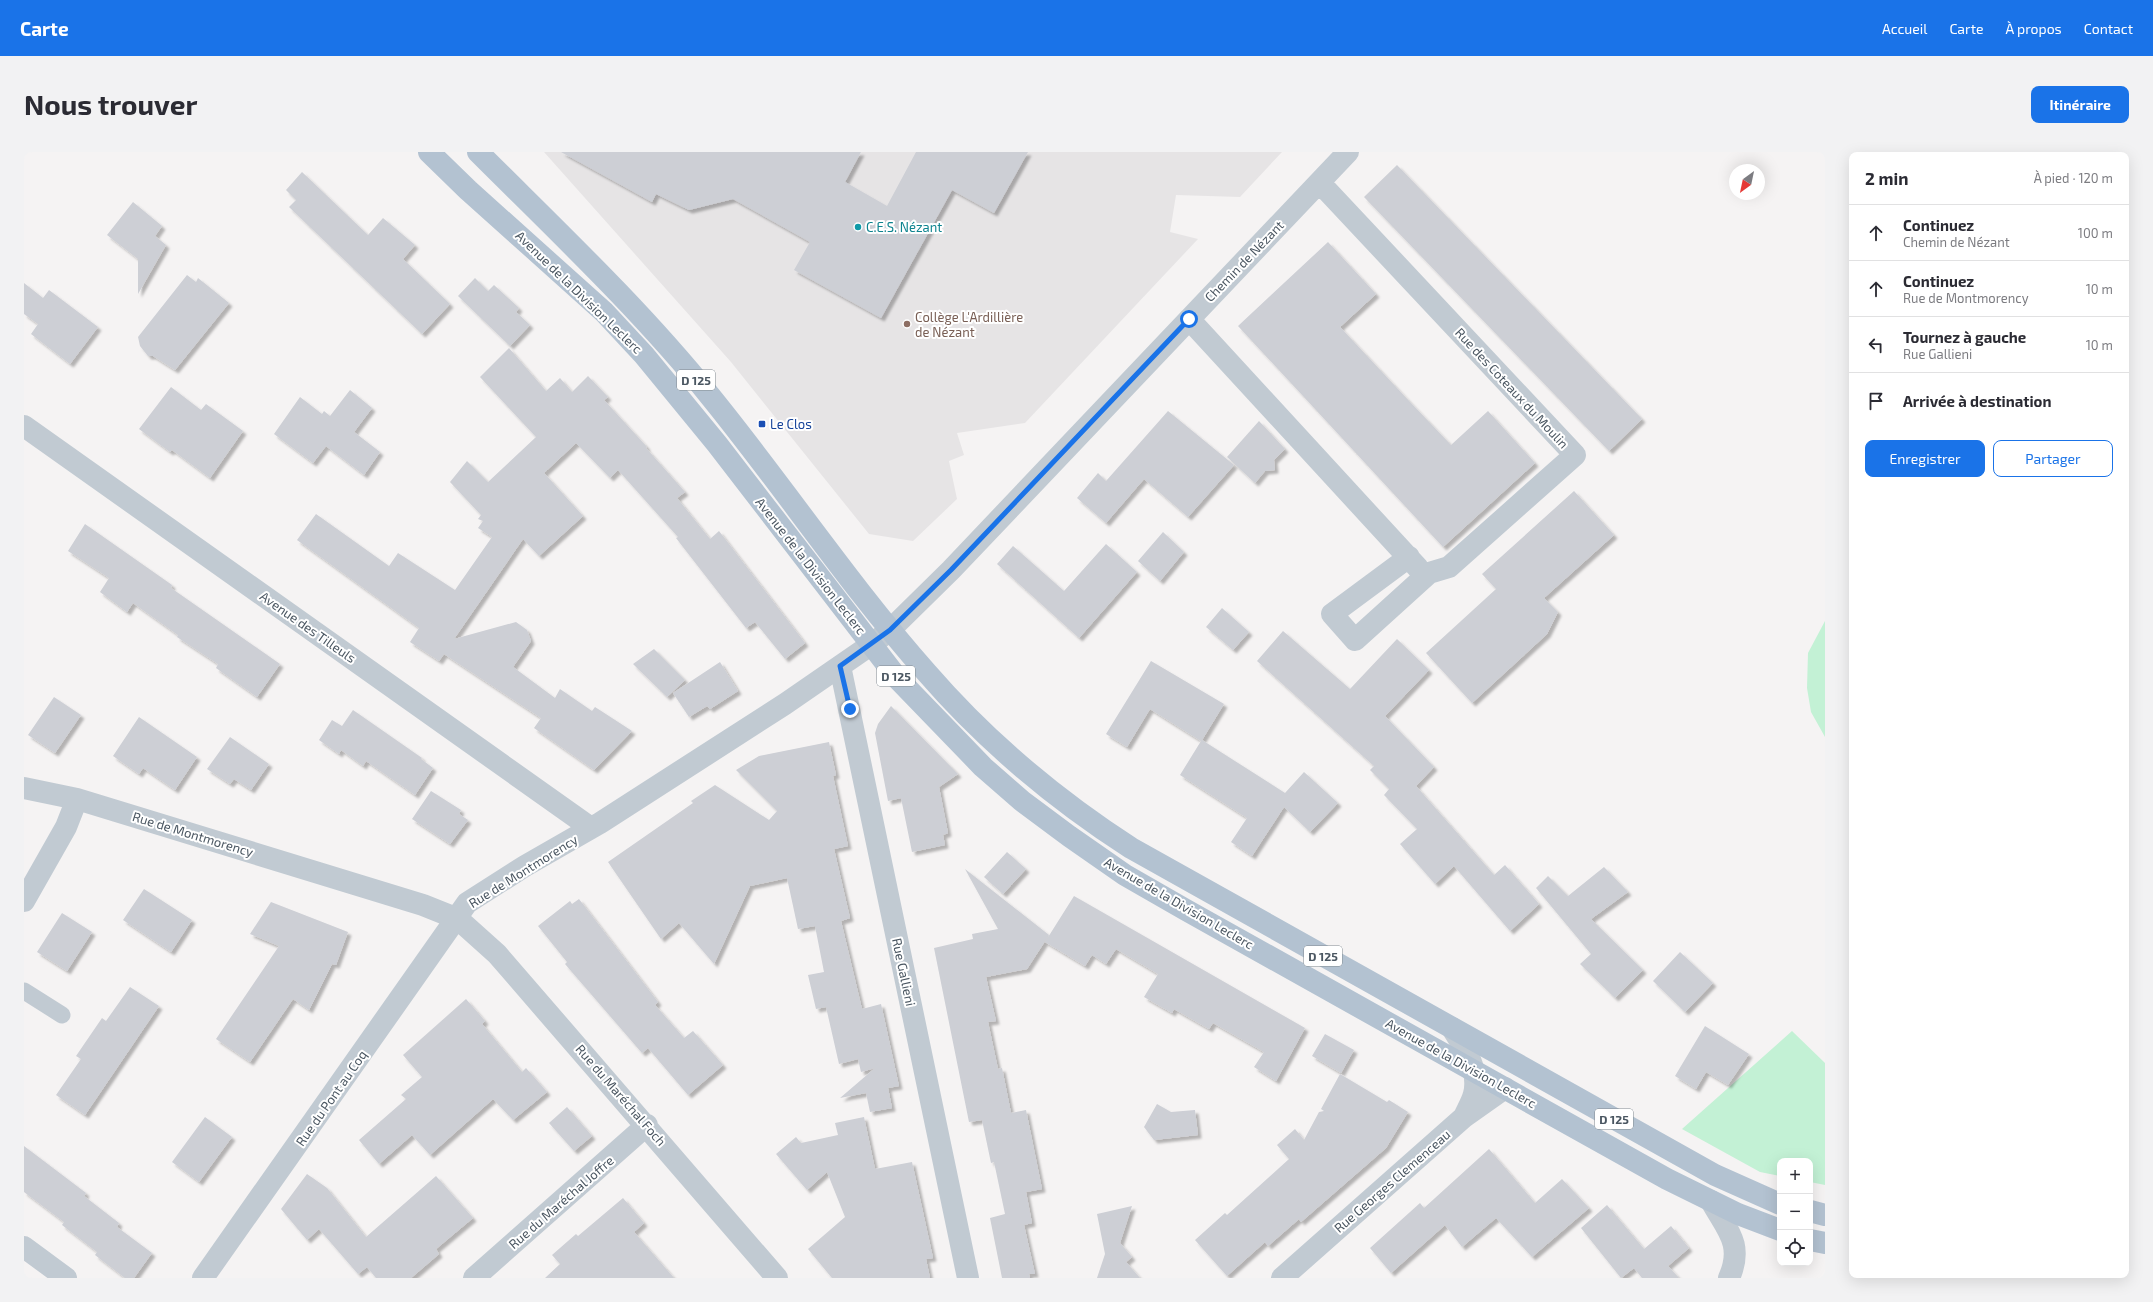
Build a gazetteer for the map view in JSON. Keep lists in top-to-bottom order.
{
  "streets": {
    "main road": ["Avenue de la Division Leclerc", "D 125"],
    "street": [
      "Chemin de Nézant",
      "Rue des Coteaux du Moulin",
      "Avenue des Tilleuls",
      "Rue de Montmorency",
      "Rue Gallieni",
      "Rue du Maréchal Foch",
      "Rue du Pont au Coq",
      "Rue Georges Clemenceau",
      "Rue du Maréchal Joffre"
    ]
  },
  "crossings": [
    ["Chemin de Nézant", "Avenue de la Division Leclerc"],
    ["Chemin de Nézant", "Rue des Coteaux du Moulin"],
    ["Chemin de Nézant", "Rue de Montmorency"],
    ["Avenue de la Division Leclerc", "Rue de Montmorency"],
    ["Avenue de la Division Leclerc", "Rue Georges Clemenceau"],
    ["Avenue des Tilleuls", "Rue de Montmorency"],
    ["Rue de Montmorency", "Rue Gallieni"],
    ["Rue de Montmorency", "Rue du Maréchal Foch"],
    ["Rue de Montmorency", "Rue du Pont au Coq"],
    ["Rue du Maréchal Foch", "Rue du Pont au Coq"],
    ["Rue du Maréchal Foch", "Rue du Maréchal Joffre"]
  ],
  "places": {
    "other": ["C.E.S. Nézant", "Collège L'Ardillière de Nézant"],
    "transit": ["Le Clos"]
  },
  "north": "bottom left",
  "page": {
    "header": "Carte",
    "nav": [
      "Accueil",
      "Carte",
      "À propos",
      "Contact"
    ],
    "buttons": [
      "Itinéraire",
      ["Enregistrer", "Partager"]
    ],
    "title": "Nous trouver",
    "heading": ["2 min", "À pied · 120 m"],
    "list": [
      ["Continuez", "Chemin de Nézant", "100 m"],
      ["Continuez", "Rue de Montmorency", "10 m"],
      ["Tournez à gauche", "Rue Gallieni", "10 m"],
      "Arrivée à destination"
    ],
    "map_buttons": ["+", "−"]
  }
}
